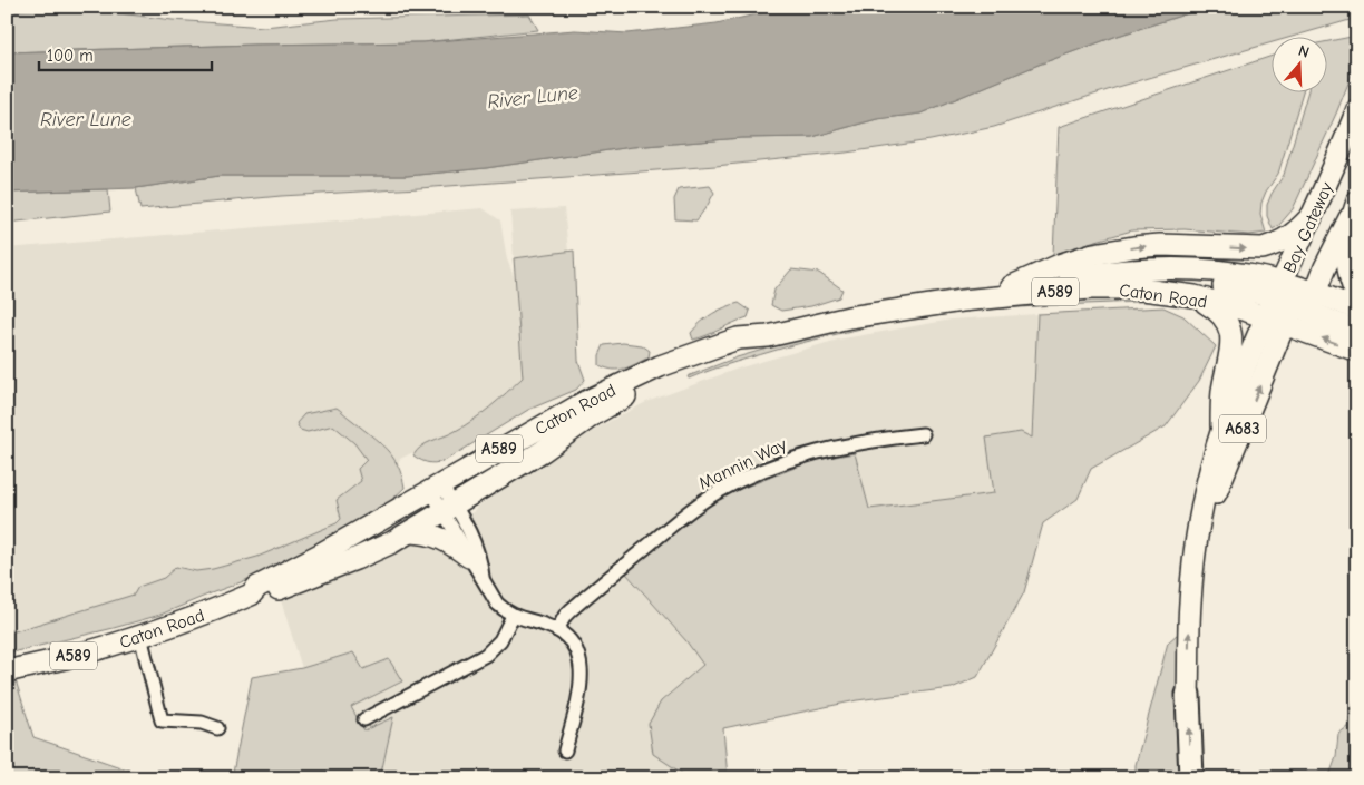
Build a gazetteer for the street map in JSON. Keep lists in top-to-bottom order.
{
  "streets": {
    "main road": [
      "Bay Gateway",
      "A589",
      "Caton Road",
      "A683"
    ],
    "street": ["Mannin Way"]
  },
  "crossings": [
    ["Bay Gateway", "Caton Road"],
    ["Bay Gateway", "A683"],
    ["Caton Road", "A683"]
  ],
  "water": ["River Lune"],
  "scale_bar": "100 m",
  "north": "top"
}
